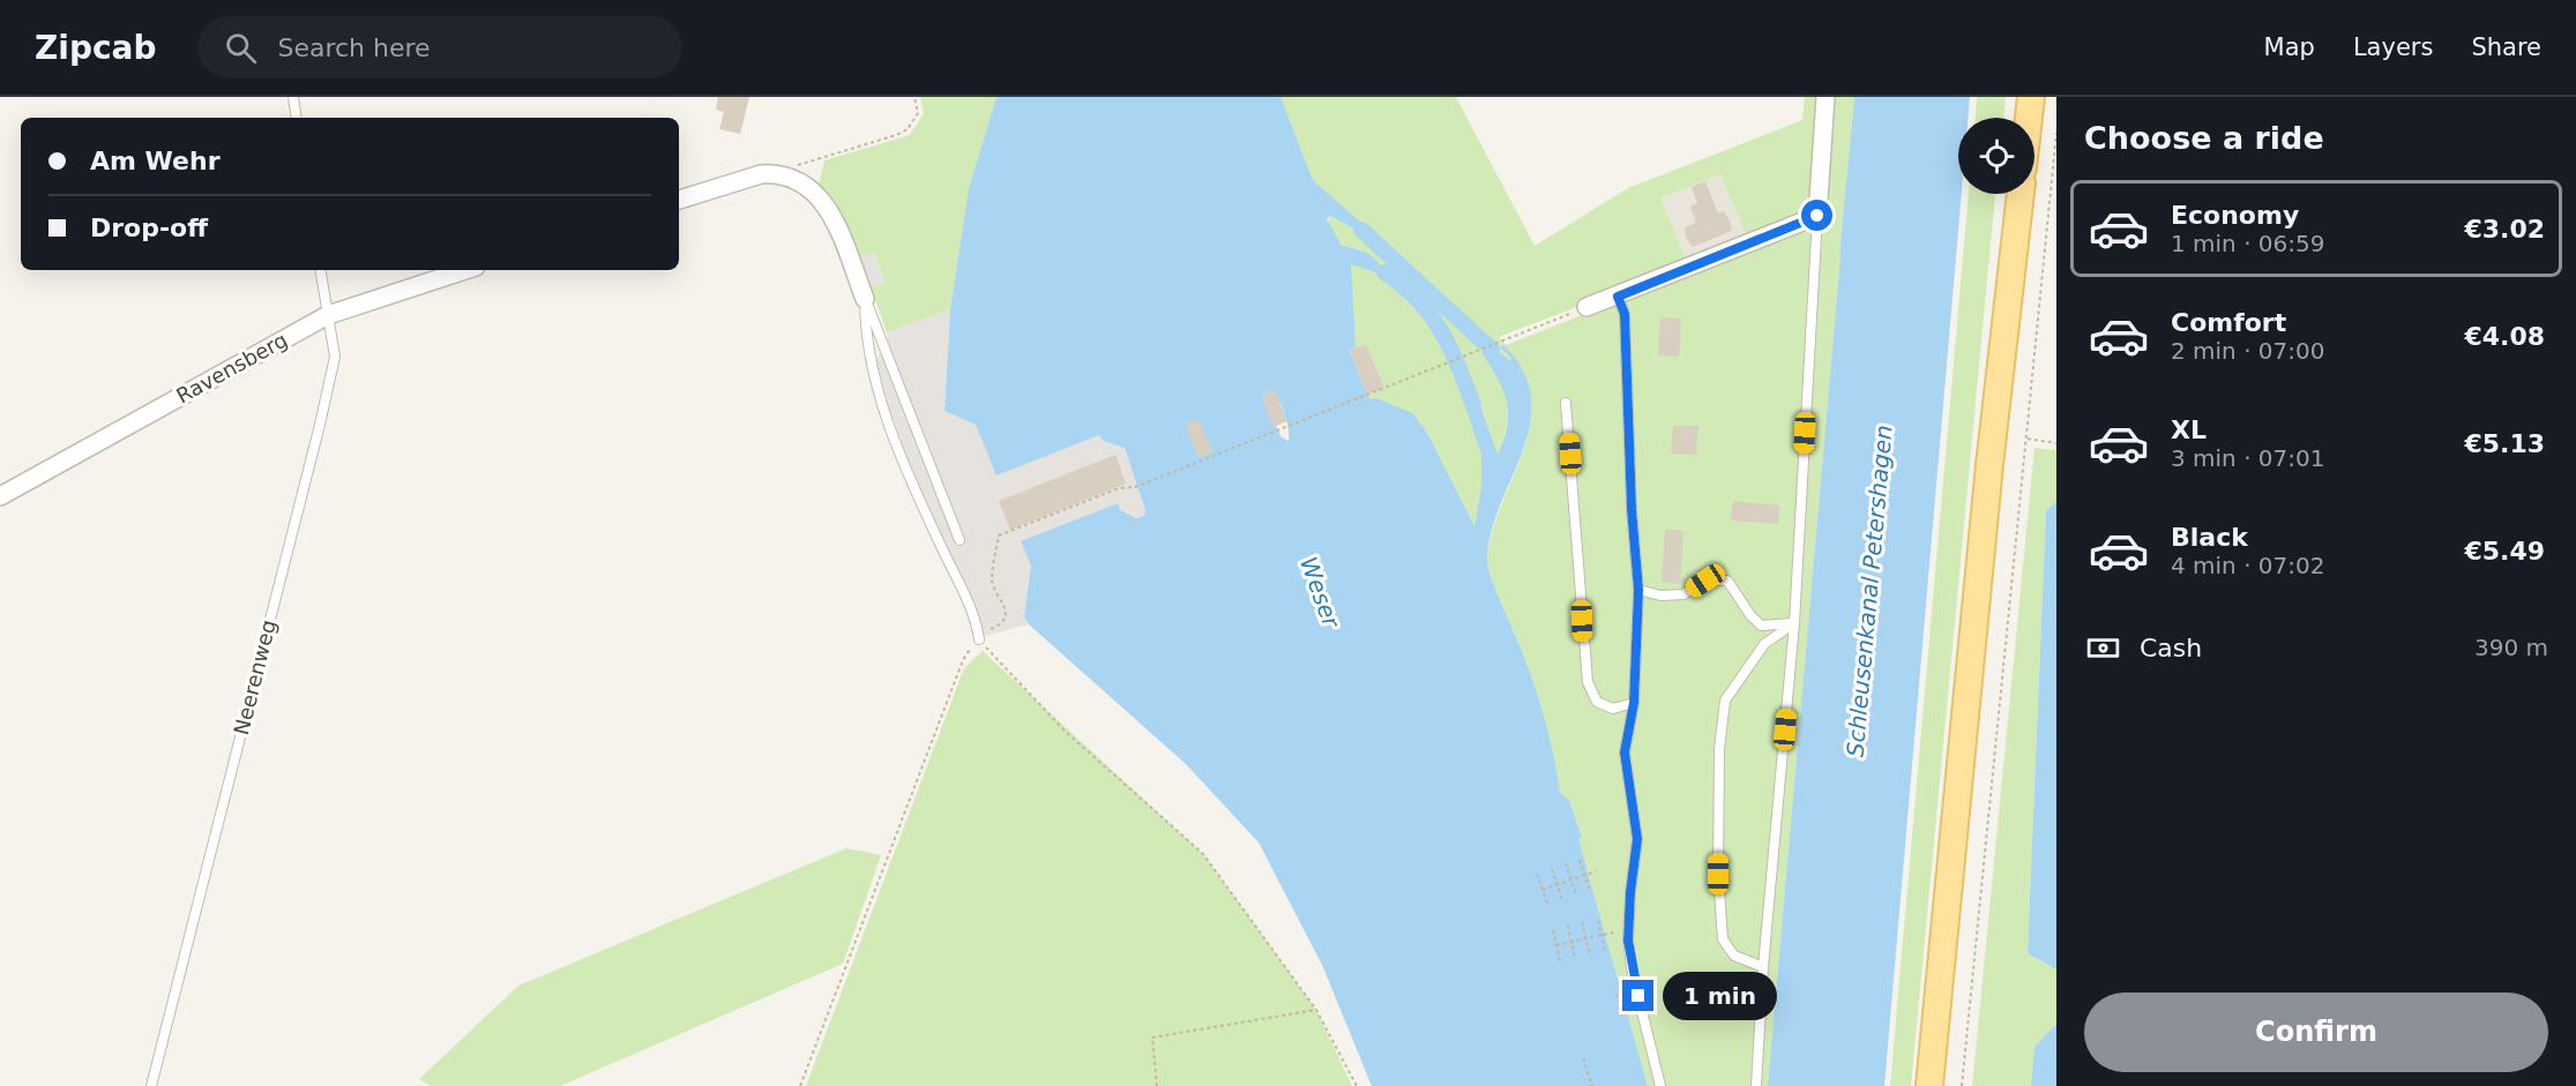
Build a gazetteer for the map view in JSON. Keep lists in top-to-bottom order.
{
  "streets": {
    "street": ["Ravensberg"],
    "lane": ["Neerenweg"]
  },
  "crossings": [
    ["Ravensberg", "Neerenweg"]
  ],
  "water": ["Schleusenkanal Petershagen", "Weser"],
  "page": {
    "header": "Zipcab",
    "search": "Search here",
    "nav": ["Map", "Layers", "Share"],
    "heading": "Choose a ride",
    "banner": ["Am Wehr", "Drop-off"],
    "list": [
      {
        "name": "Economy",
        "note": "1 min · 06:59",
        "value": "€3.02"
      },
      {
        "name": "Comfort",
        "note": "2 min · 07:00",
        "value": "€4.08"
      },
      {
        "name": "XL",
        "note": "3 min · 07:01",
        "value": "€5.13"
      },
      {
        "name": "Black",
        "note": "4 min · 07:02",
        "value": "€5.49"
      }
    ],
    "pay": ["Cash", "390 m"],
    "bubble": "1 min",
    "buttons": "Confirm"
  }
}
